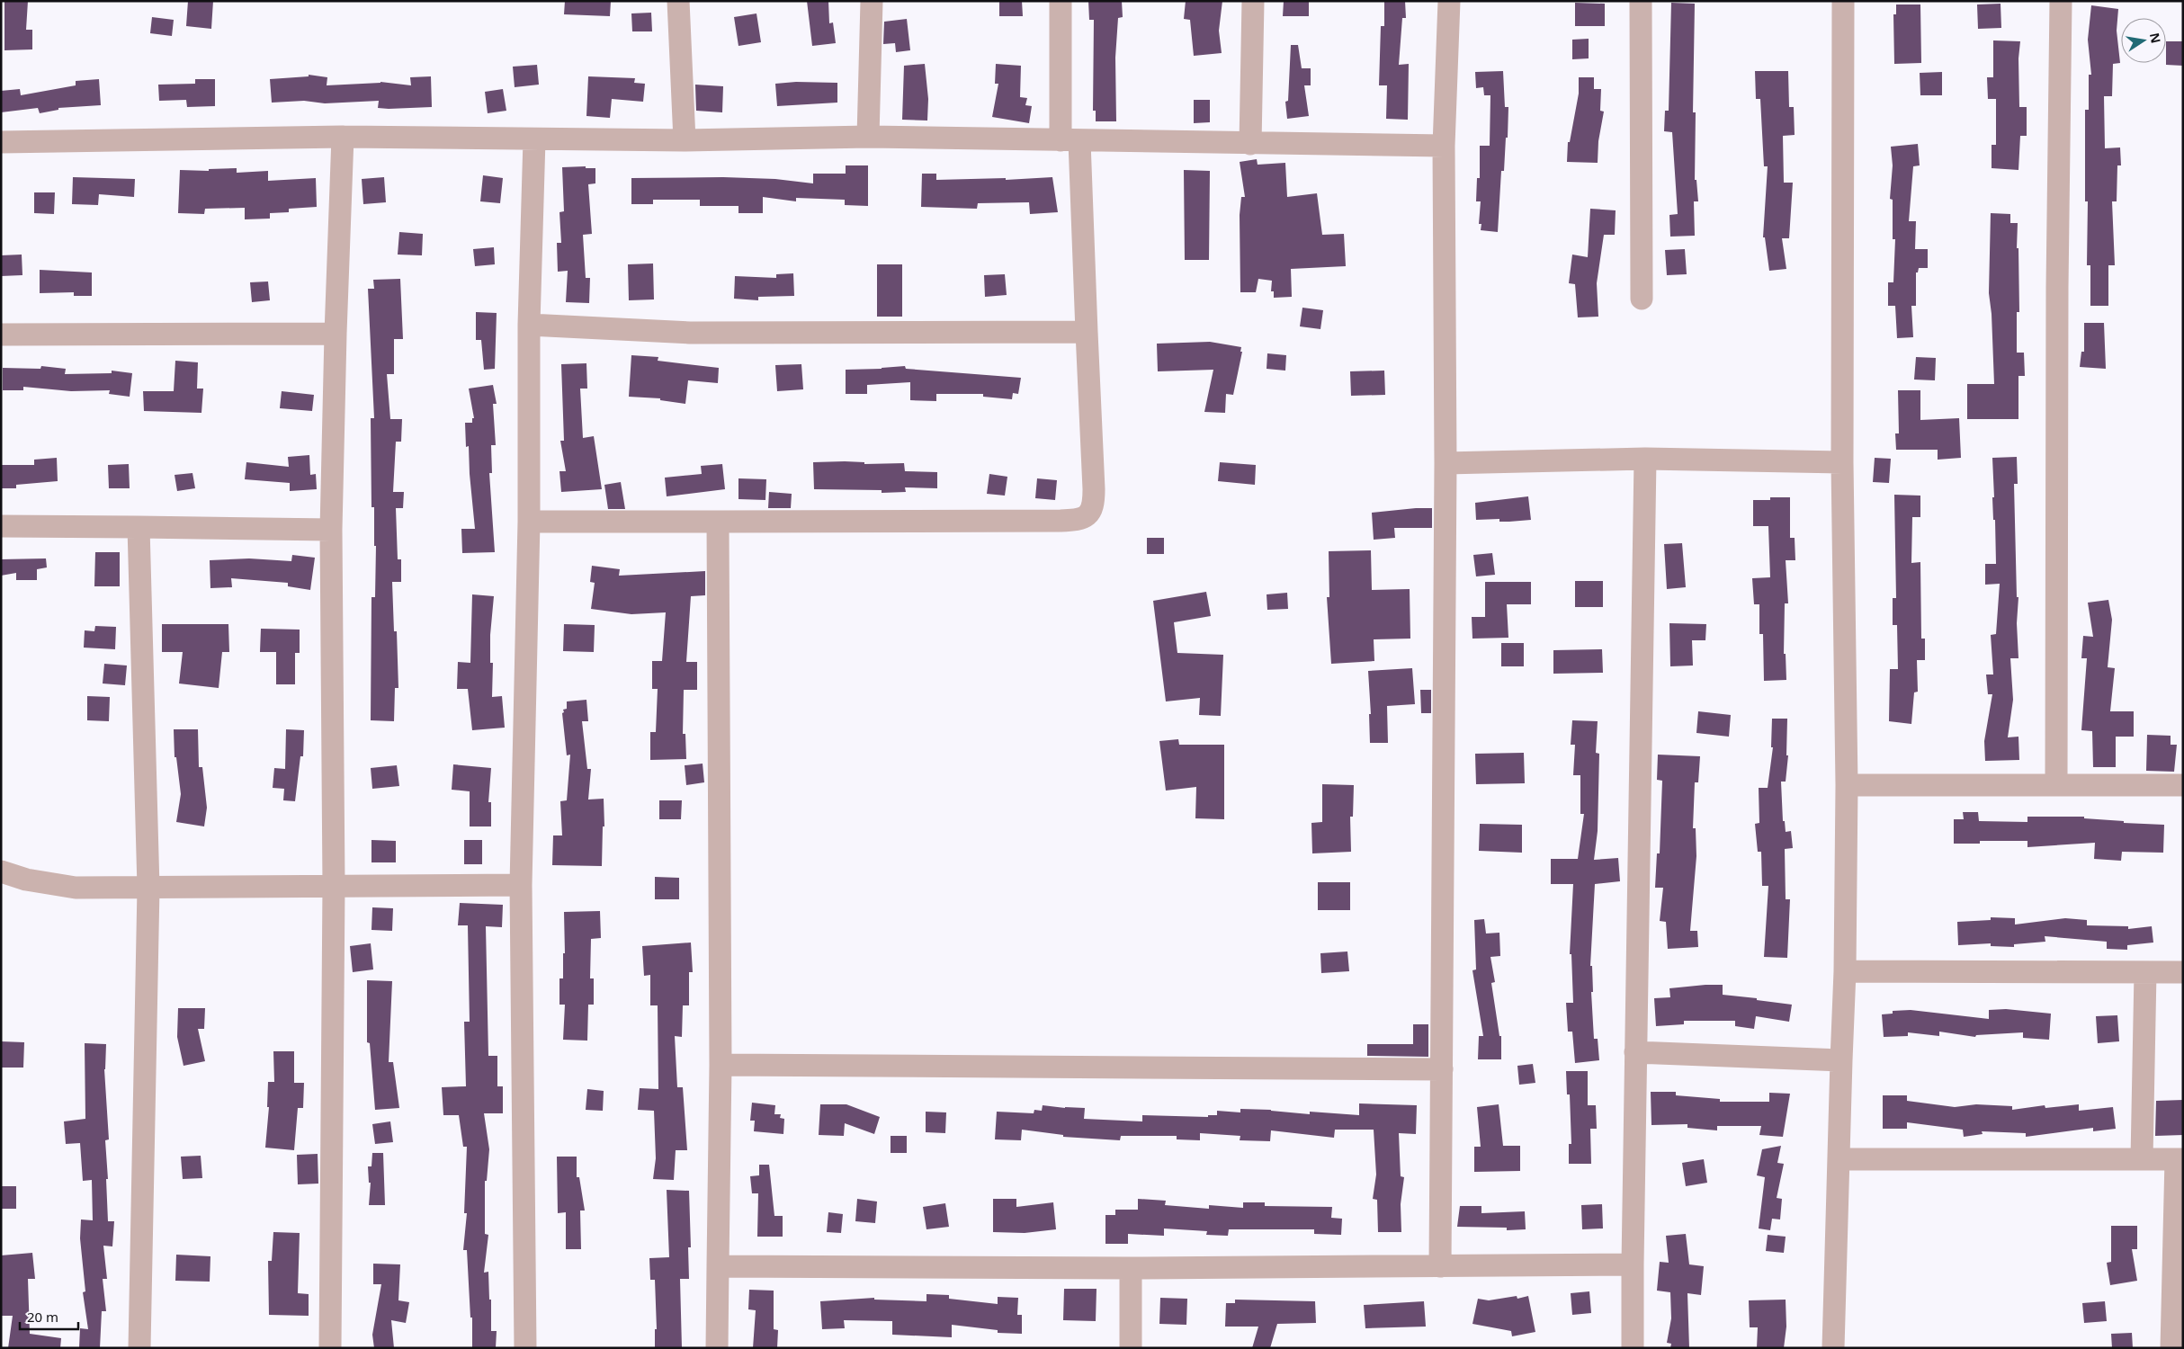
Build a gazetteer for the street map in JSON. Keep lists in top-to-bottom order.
{
  "scale_bar": "20 m",
  "north": "right"
}
